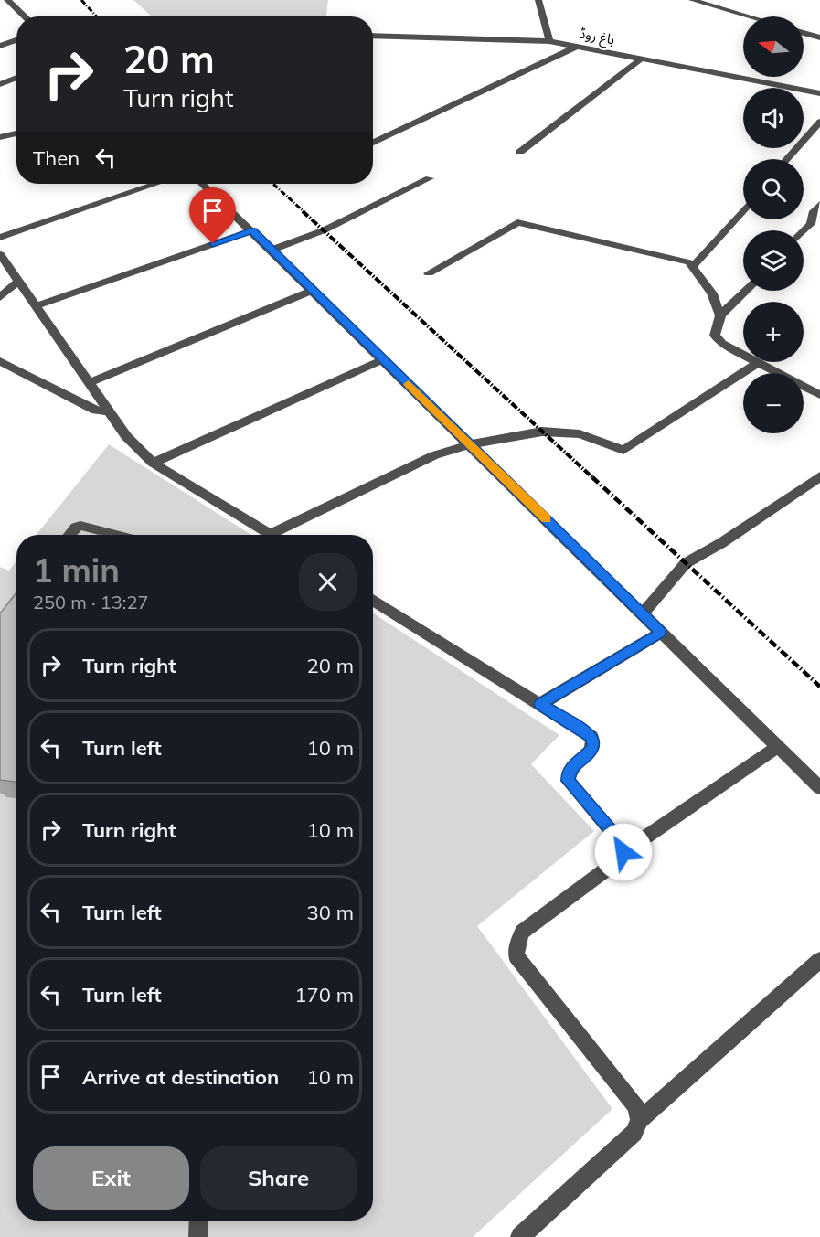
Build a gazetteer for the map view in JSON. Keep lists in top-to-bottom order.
{
  "streets": {
    "street": ["باغ روڈ"]
  },
  "north": "left",
  "page": {
    "map_buttons": ["+", "−"],
    "turn": ["20 m", "Turn right"],
    "then": "Then",
    "heading": ["1 min", "250 m · 13:27"],
    "list": [
      {
        "name": "Turn right",
        "value": "20 m"
      },
      {
        "name": "Turn left",
        "value": "10 m"
      },
      {
        "name": "Turn right",
        "value": "10 m"
      },
      {
        "name": "Turn left",
        "value": "30 m"
      },
      {
        "name": "Turn left",
        "value": "170 m"
      },
      {
        "name": "Arrive at destination",
        "value": "10 m"
      }
    ],
    "buttons": ["Exit", "Share"]
  }
}
